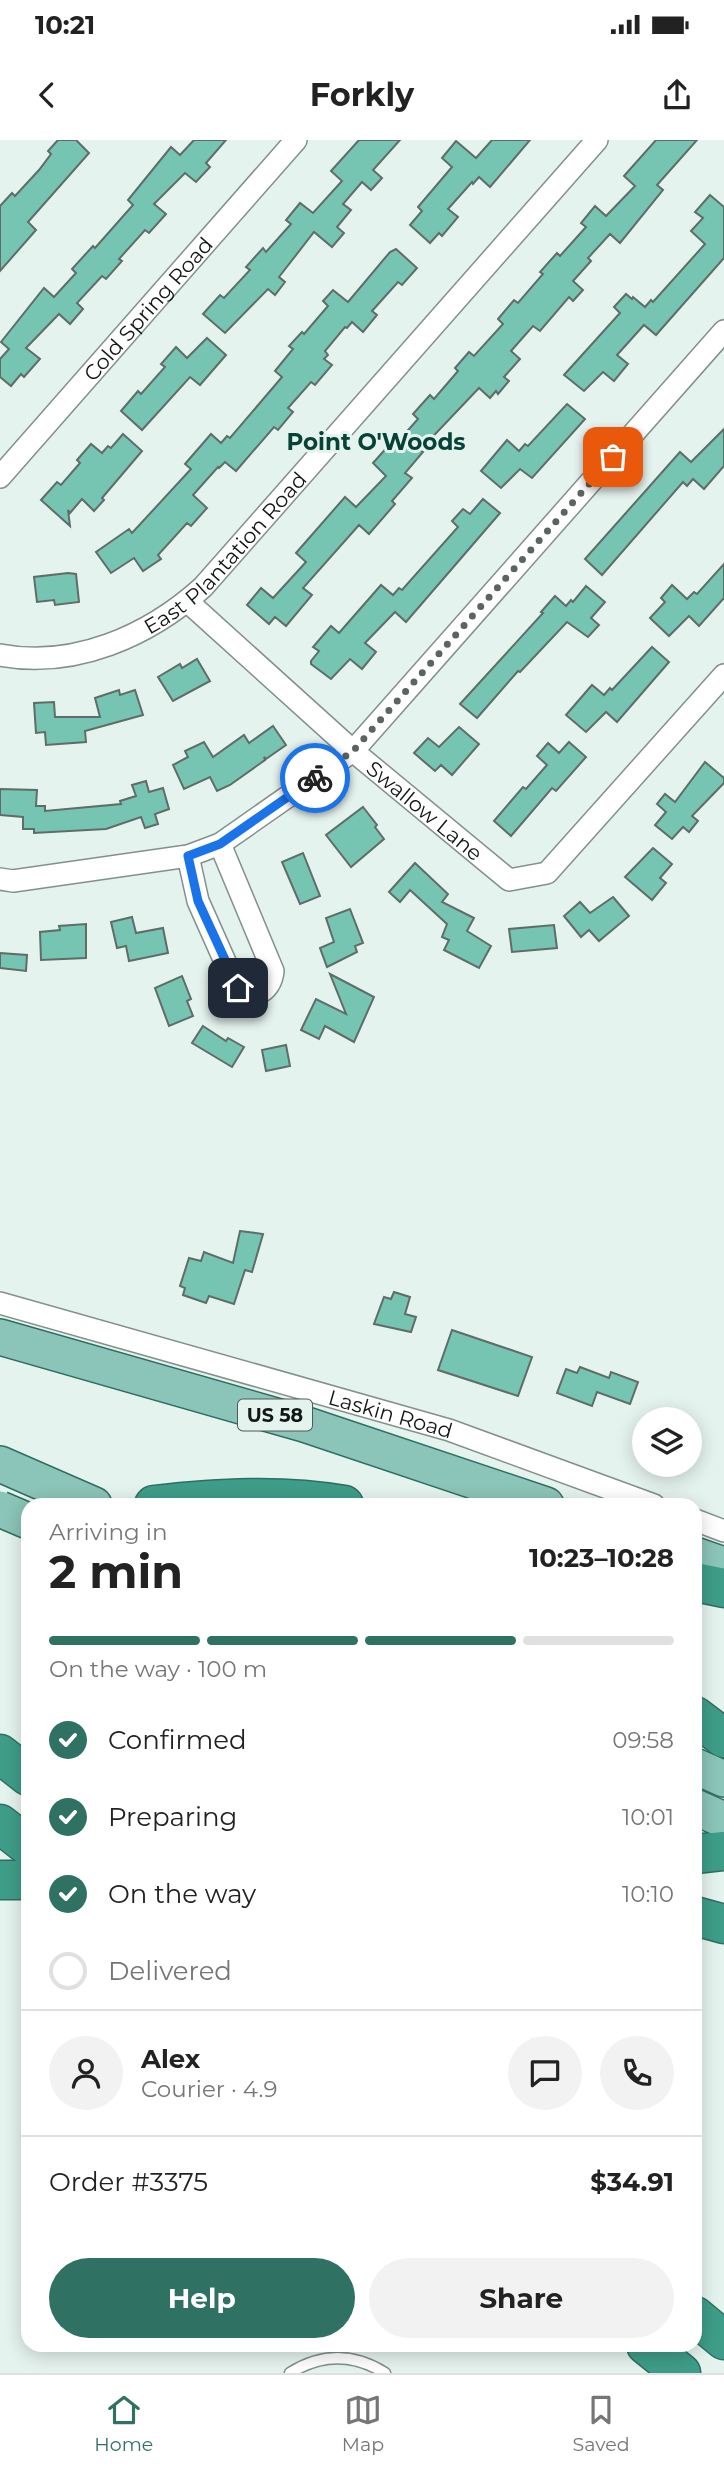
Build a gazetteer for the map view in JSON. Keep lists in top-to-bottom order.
{
  "streets": {
    "main road": ["Laskin Road", "US 58"],
    "street": ["Cold Spring Road", "East Plantation Road", "Swallow Lane"]
  },
  "crossings": [
    ["East Plantation Road", "Swallow Lane"]
  ],
  "districts": ["Point O'Woods"],
  "page": {
    "status": "10:21",
    "header": "Forkly",
    "heading": ["2 min", "Arriving in", "10:23–10:28"],
    "panel": [
      "Alex",
      "Courier · 4.9",
      "Order #3375",
      "$34.91"
    ],
    "bar": "On the way · 100 m",
    "list": [
      ["Confirmed", "09:58"],
      ["Preparing", "10:01"],
      ["On the way", "10:10"],
      "Delivered"
    ],
    "buttons": ["Help", "Share"],
    "tabs": ["Home", "Map", "Saved"]
  }
}
